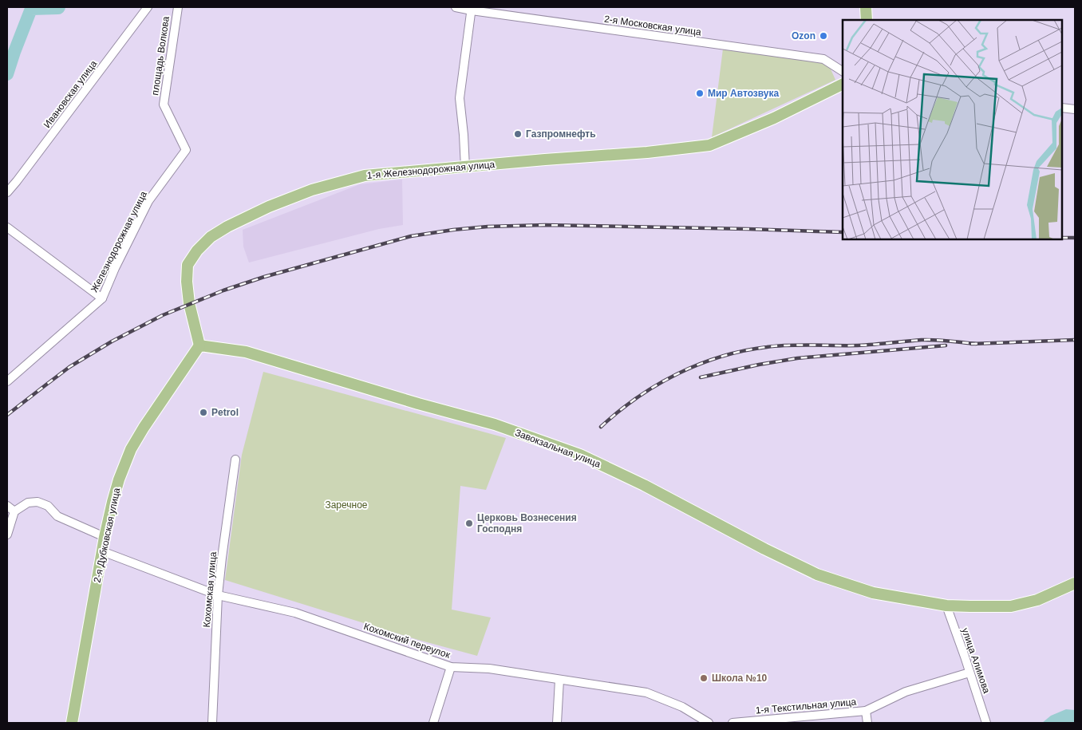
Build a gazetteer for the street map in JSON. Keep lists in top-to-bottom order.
{
  "streets": {
    "main road": ["1-я Железнодорожная улица", "Завокзальная улица", "2-я Дубковская улица"],
    "street": [
      "2-я Московская улица",
      "площадь Волкова",
      "Ивановская улица",
      "Железнодорожная улица",
      "Кохомская улица",
      "Кохомский переулок",
      "улица Алимова",
      "1-я Текстильная улица"
    ]
  },
  "crossings": [
    ["площадь Волкова", "Железнодорожная улица"],
    ["1-я Железнодорожная улица", "Завокзальная улица"],
    ["1-я Железнодорожная улица", "2-я Дубковская улица"],
    ["Завокзальная улица", "2-я Дубковская улица"],
    ["Завокзальная улица", "улица Алимова"],
    ["2-я Дубковская улица", "Кохомский переулок"],
    ["Кохомская улица", "Кохомский переулок"],
    ["улица Алимова", "1-я Текстильная улица"]
  ],
  "parks": ["Заречное"],
  "places": [
    "Ozon",
    "Мир Автозвука",
    "Газпромнефть",
    "Petrol",
    "Церковь Вознесения Господня",
    "Школа №10"
  ]
}
